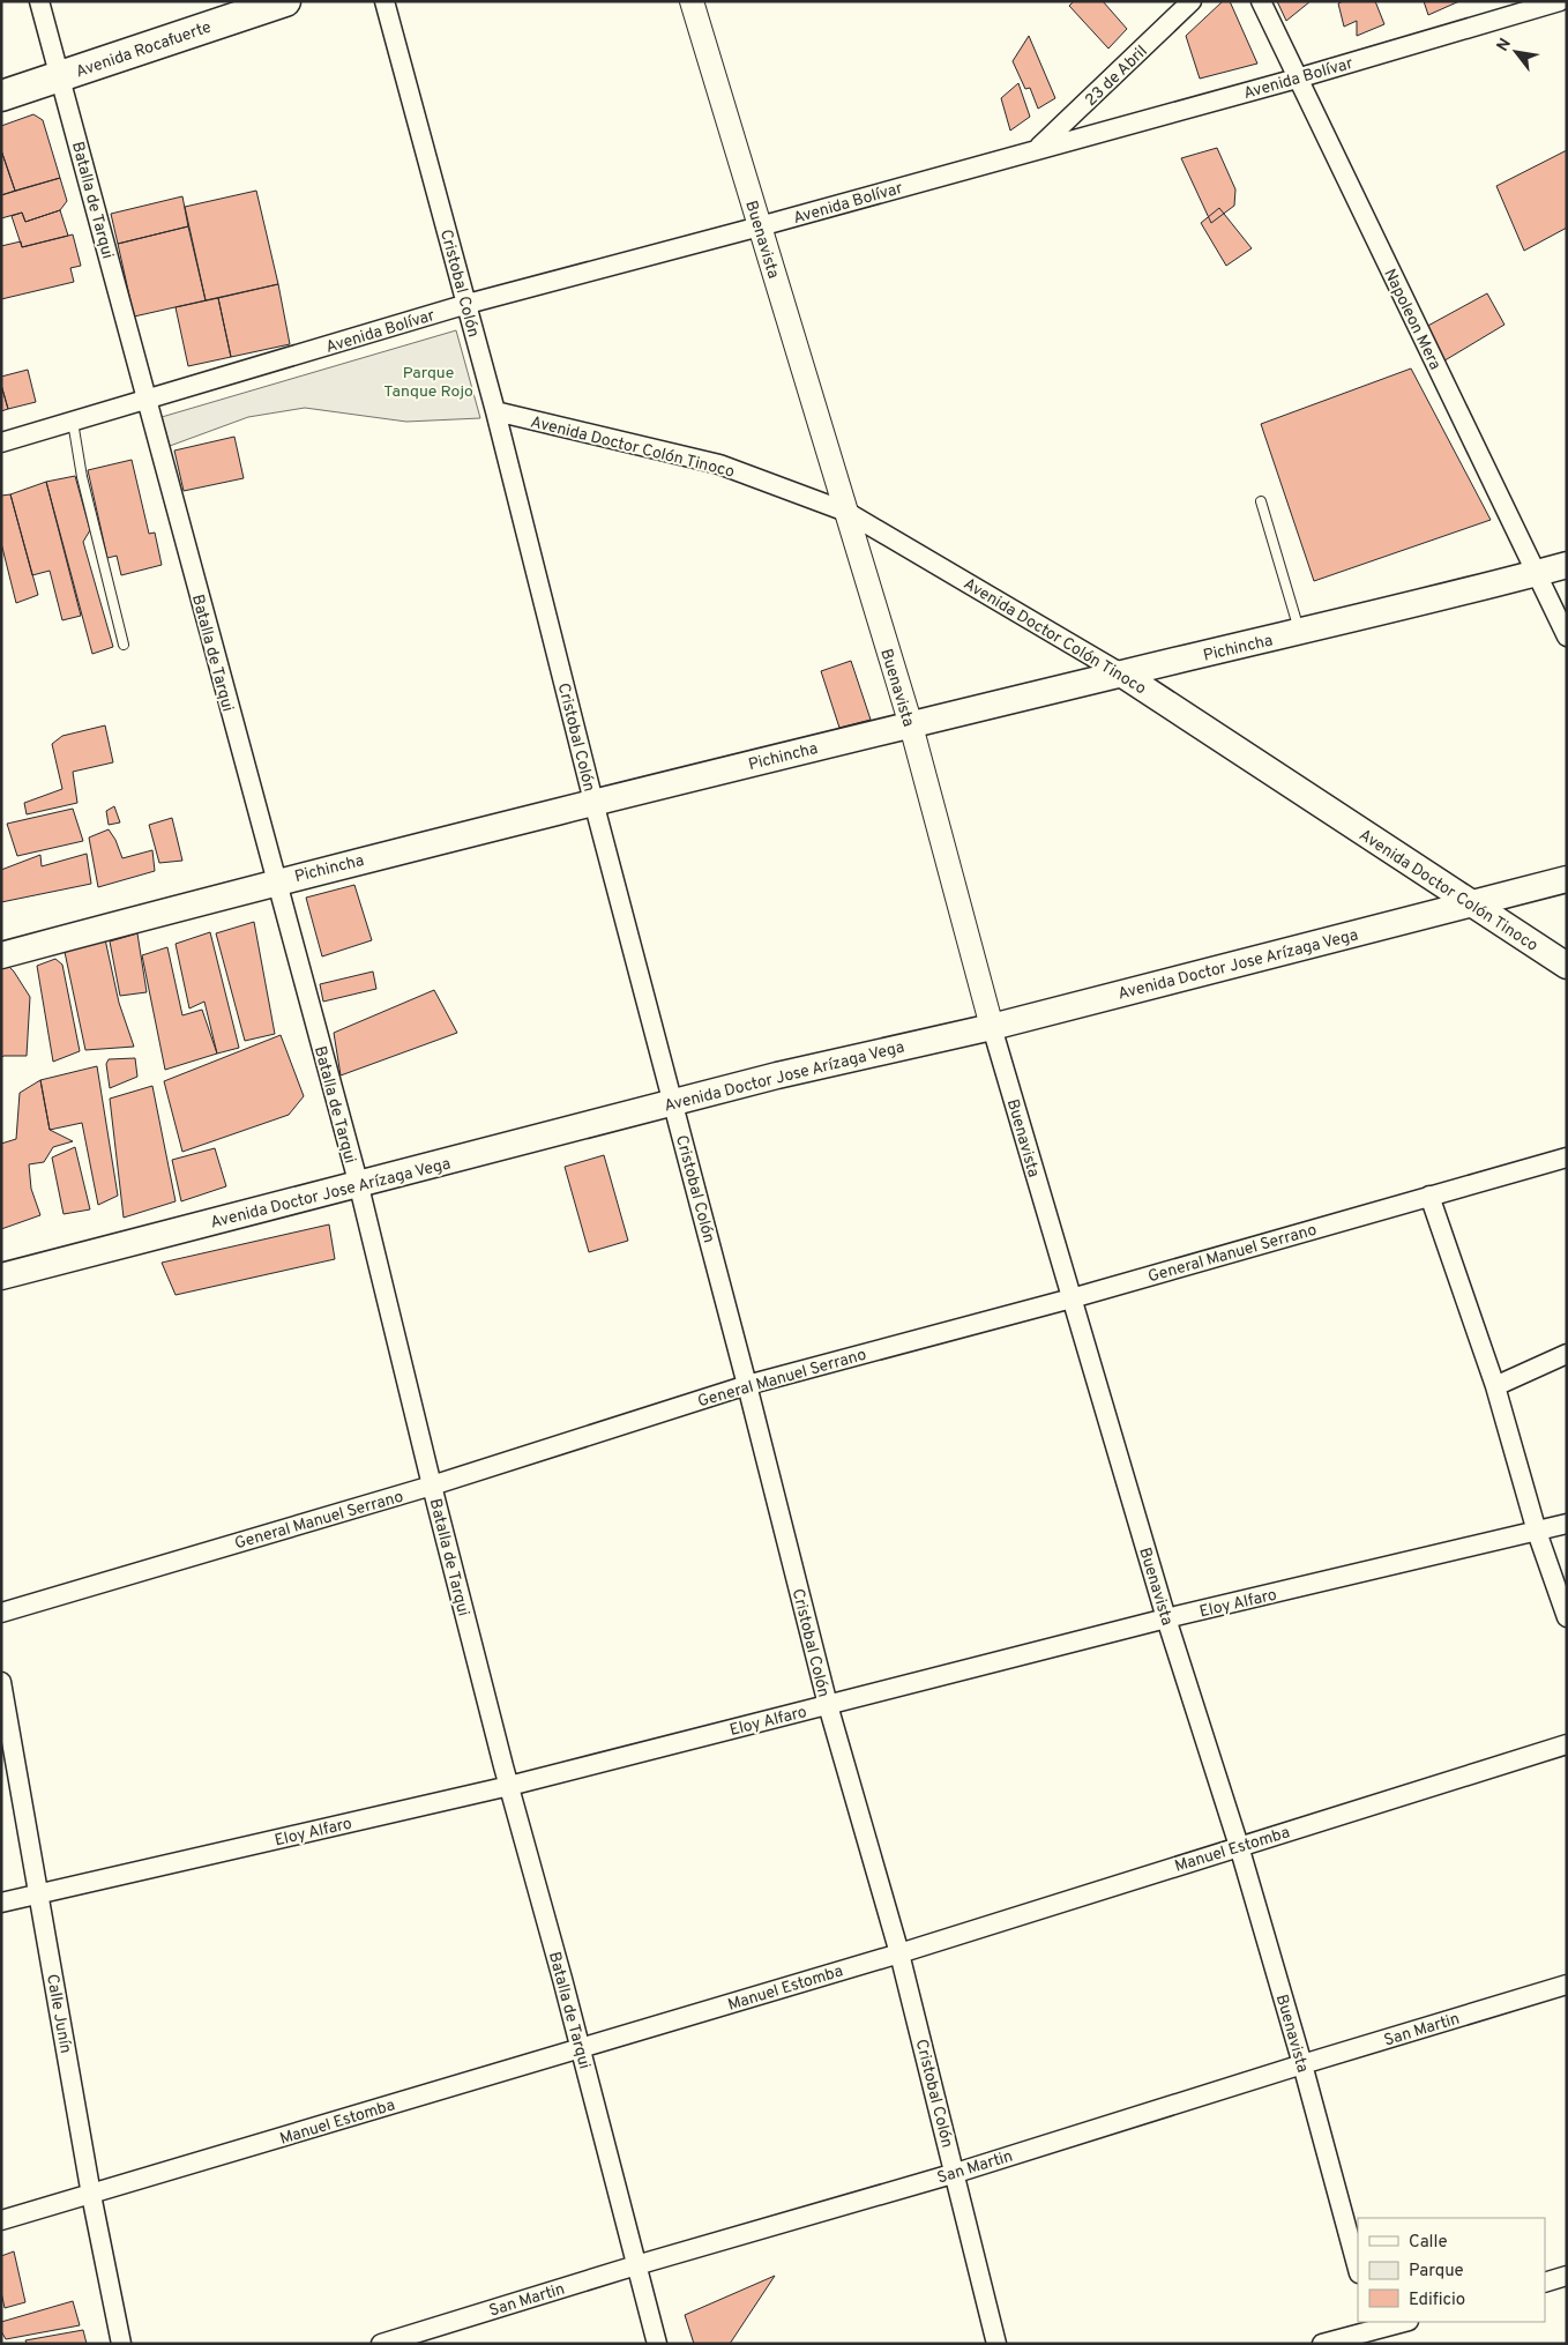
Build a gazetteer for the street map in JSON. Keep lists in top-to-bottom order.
{
  "streets": {
    "main road": [
      "Avenida Rocafuerte",
      "Avenida Doctor Colón Tinoco",
      "Pichincha",
      "Avenida Doctor Jose Arízaga Vega"
    ],
    "street": [
      "23 de Abril",
      "Avenida Bolívar",
      "Batalla de Tarqui",
      "Buenavista",
      "Cristobal Colón",
      "Napoleon Mera",
      "General Manuel Serrano",
      "Eloy Alfaro",
      "Manuel Estomba",
      "Calle Junín",
      "San Martin"
    ]
  },
  "crossings": [
    ["Avenida Rocafuerte", "Batalla de Tarqui"],
    ["23 de Abril", "Avenida Bolívar"],
    ["Avenida Bolívar", "Batalla de Tarqui"],
    ["Avenida Bolívar", "Buenavista"],
    ["Avenida Bolívar", "Cristobal Colón"],
    ["Avenida Bolívar", "Napoleon Mera"],
    ["Batalla de Tarqui", "Pichincha"],
    ["Batalla de Tarqui", "Avenida Doctor Jose Arízaga Vega"],
    ["Batalla de Tarqui", "General Manuel Serrano"],
    ["Batalla de Tarqui", "Eloy Alfaro"],
    ["Batalla de Tarqui", "Manuel Estomba"],
    ["Batalla de Tarqui", "San Martin"],
    ["Buenavista", "Avenida Doctor Colón Tinoco"],
    ["Buenavista", "Pichincha"],
    ["Buenavista", "Avenida Doctor Jose Arízaga Vega"],
    ["Buenavista", "General Manuel Serrano"],
    ["Buenavista", "Eloy Alfaro"],
    ["Buenavista", "Manuel Estomba"],
    ["Buenavista", "San Martin"],
    ["Cristobal Colón", "Avenida Doctor Colón Tinoco"],
    ["Cristobal Colón", "Pichincha"],
    ["Cristobal Colón", "Avenida Doctor Jose Arízaga Vega"],
    ["Cristobal Colón", "General Manuel Serrano"],
    ["Cristobal Colón", "Eloy Alfaro"],
    ["Cristobal Colón", "Manuel Estomba"],
    ["Cristobal Colón", "San Martin"],
    ["Napoleon Mera", "Pichincha"],
    ["Avenida Doctor Colón Tinoco", "Pichincha"],
    ["Avenida Doctor Colón Tinoco", "Avenida Doctor Jose Arízaga Vega"],
    ["Eloy Alfaro", "Calle Junín"],
    ["Manuel Estomba", "Calle Junín"]
  ],
  "parks": ["Parque Tanque Rojo"],
  "legend": ["Calle", "Parque", "Edificio"],
  "north": "top left"
}
